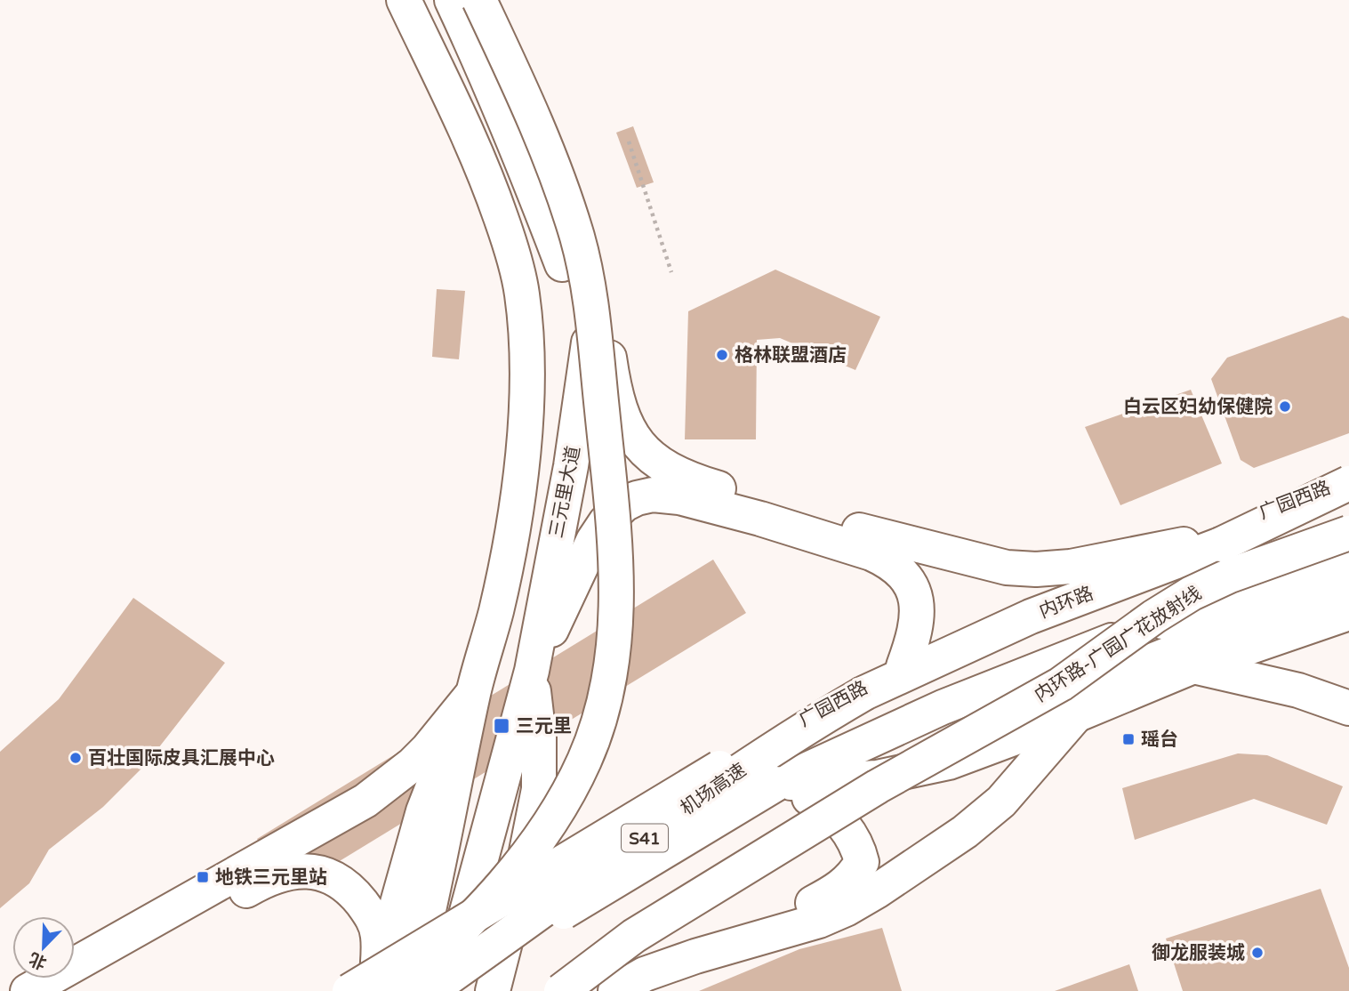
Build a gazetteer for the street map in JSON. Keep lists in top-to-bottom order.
{
  "streets": {
    "main road": [
      "三元里大道",
      "广园西路",
      "内环路",
      "内环路-广园广花放射线",
      "机场高速",
      "S41"
    ]
  },
  "crossings": [
    ["广园西路", "内环路"],
    ["广园西路", "机场高速"],
    ["内环路", "机场高速"]
  ],
  "places": {
    "other": [
      "格林联盟酒店",
      "白云区妇幼保健院",
      "百壮国际皮具汇展中心",
      "御龙服装城"
    ],
    "transit": ["三元里", "瑶台", "地铁三元里站"]
  },
  "north": "bottom left"
}
